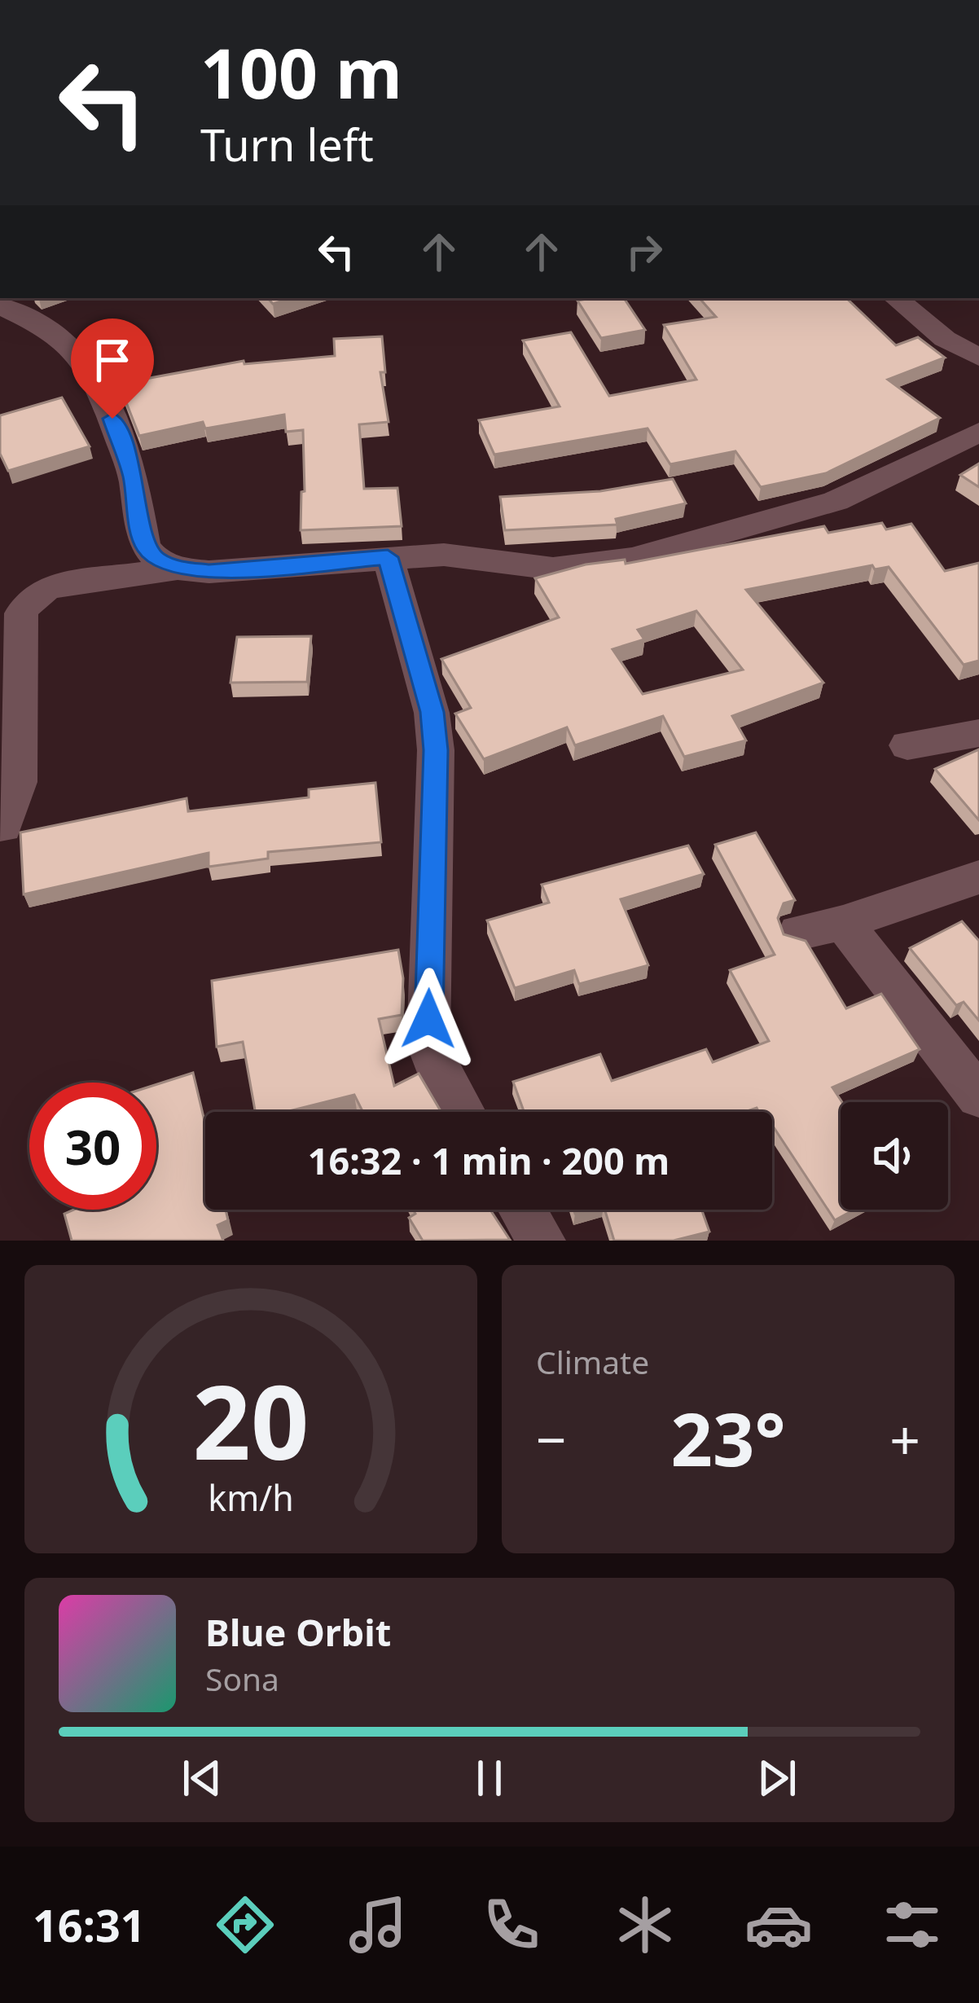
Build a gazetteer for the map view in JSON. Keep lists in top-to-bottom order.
{
  "page": {
    "turn": ["100 m", "Turn left"],
    "limit": "30",
    "trip": "16:32 · 1 min · 200 m",
    "tile": "Climate",
    "heat": ["−", "23°", "+"],
    "song": ["Blue Orbit", "Sona"],
    "tabs": "16:31",
    "gauge": ["20", "km/h"]
  }
}
